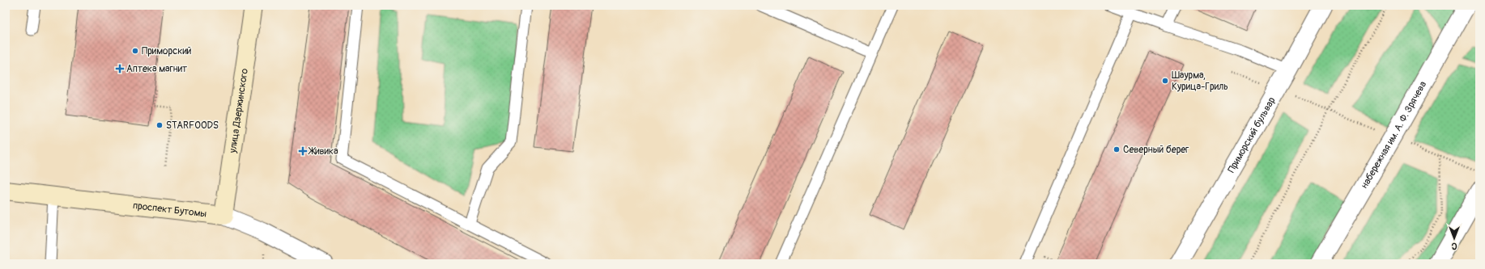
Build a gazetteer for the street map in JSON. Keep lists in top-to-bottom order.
{
  "streets": {
    "street": [
      "улица Дзержинского",
      "Приморский бульвар",
      "набережная им. А. Ф. Зрячева",
      "проспект Бутомы"
    ]
  },
  "crossings": [
    ["улица Дзержинского", "проспект Бутомы"]
  ],
  "places": {
    "other": [
      "Приморский",
      "Шаурма, Курица-Гриль",
      "STARFOODS",
      "Северный берег"
    ],
    "health": ["Аптека магнит", "Живика"]
  },
  "north": "bottom"
}
